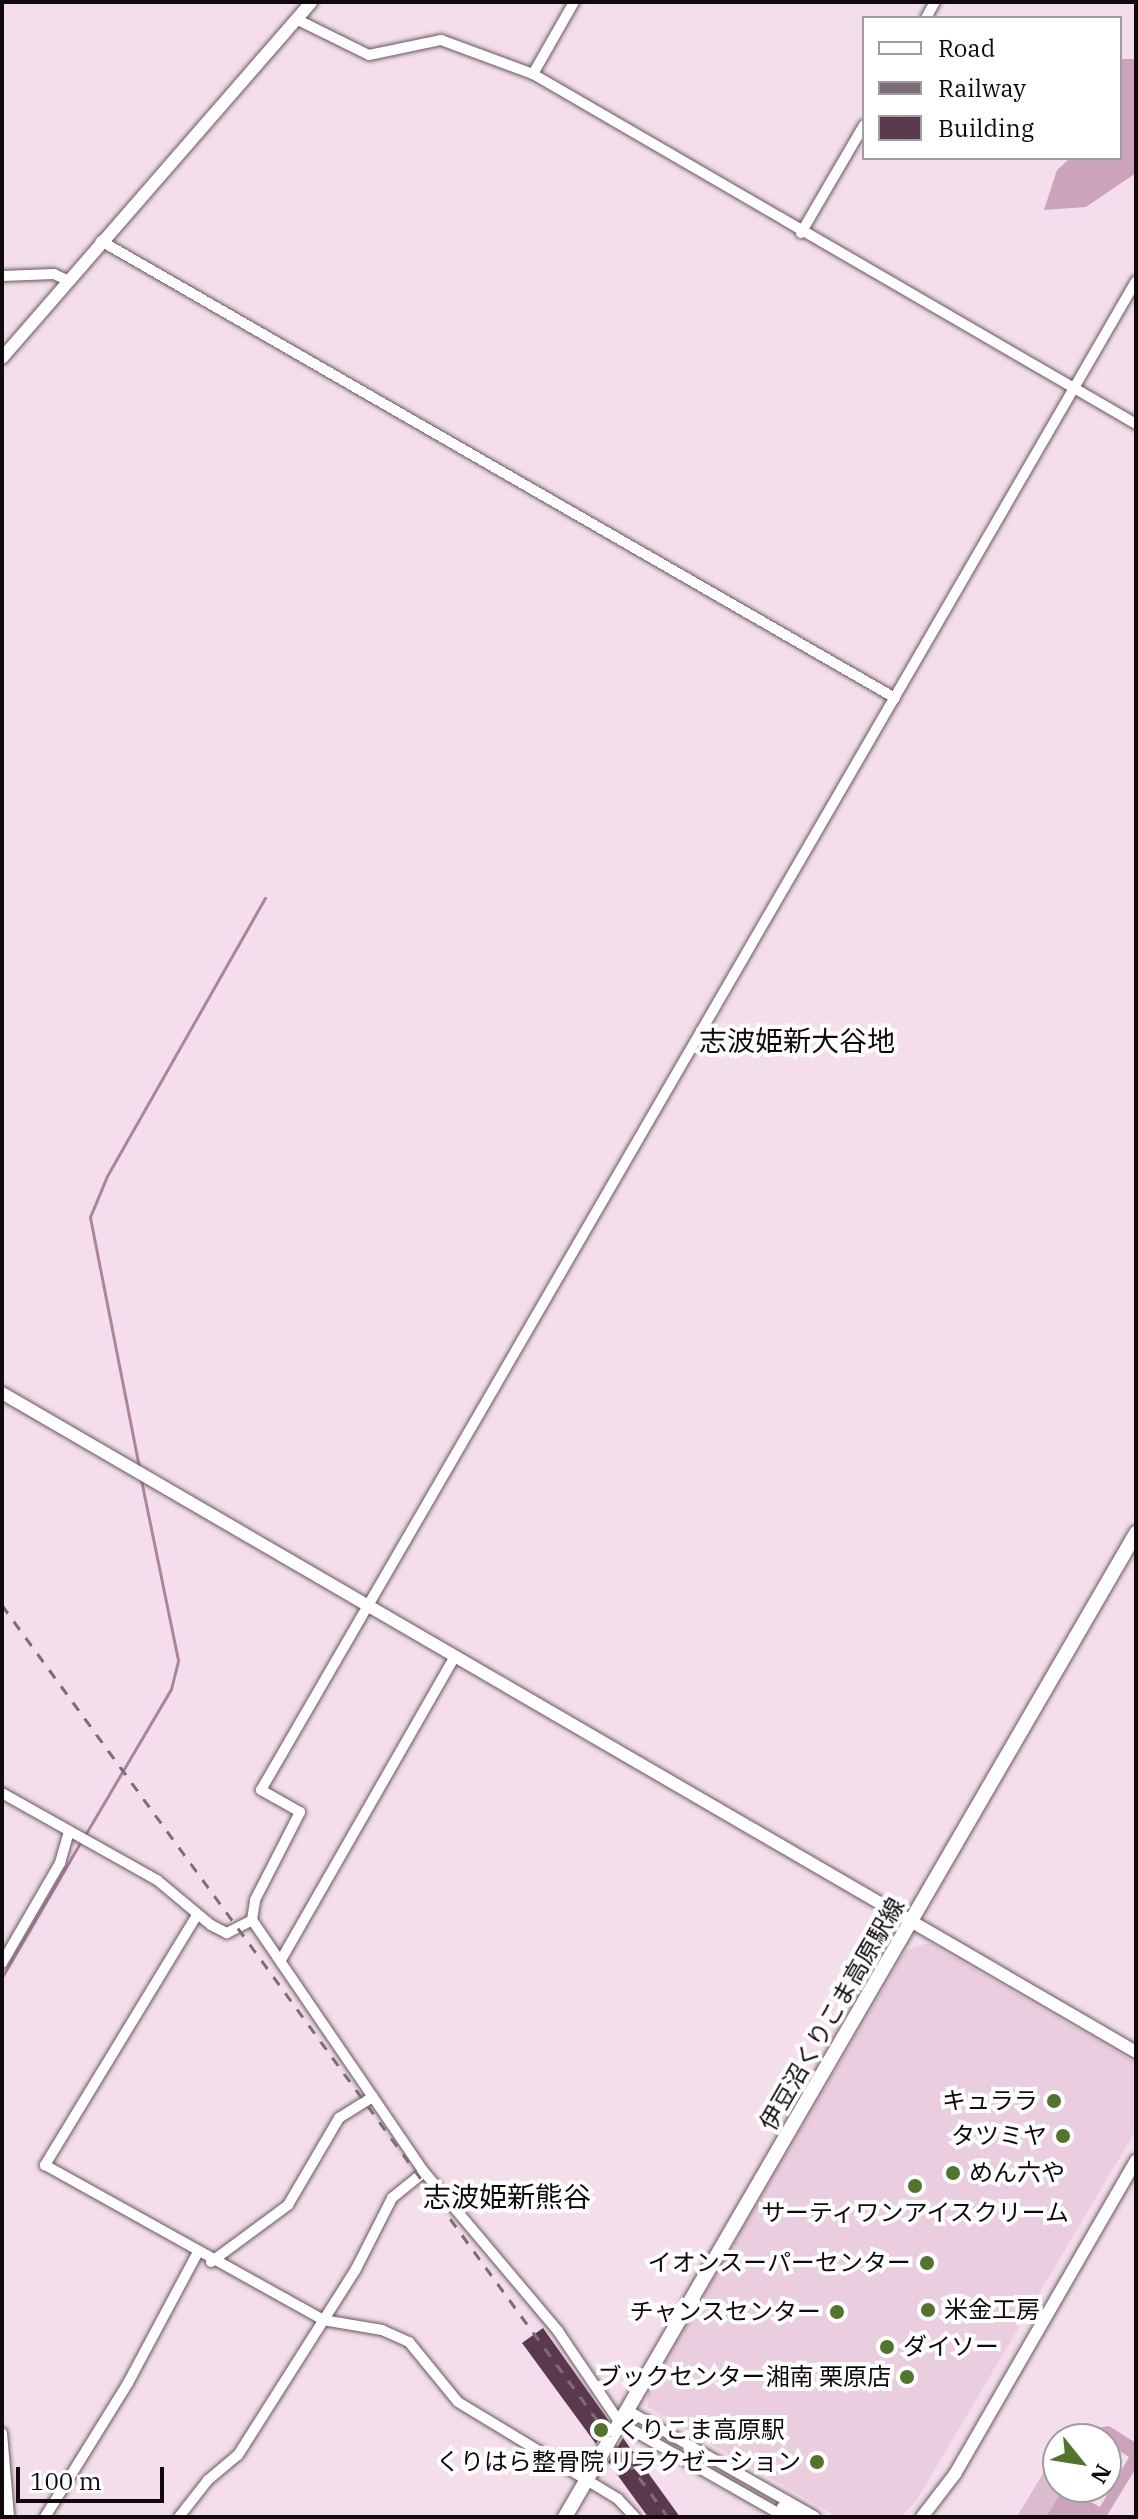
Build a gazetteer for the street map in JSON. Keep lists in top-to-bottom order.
{
  "streets": {
    "main road": ["伊豆沼くりこま高原駅線"]
  },
  "districts": ["志波姫新大谷地", "志波姫新熊谷"],
  "places": [
    "キュララ",
    "タツミヤ",
    "めん六や",
    "サーティワンアイスクリーム",
    "イオンスーパーセンター",
    "米金工房",
    "チャンスセンター",
    "ダイソー",
    "ブックセンター湘南 栗原店",
    "くりこま高原駅",
    "くりはら整骨院 リラクゼーション"
  ],
  "legend": ["Road", "Railway", "Building"],
  "scale_bar": "100 m",
  "north": "bottom right"
}
